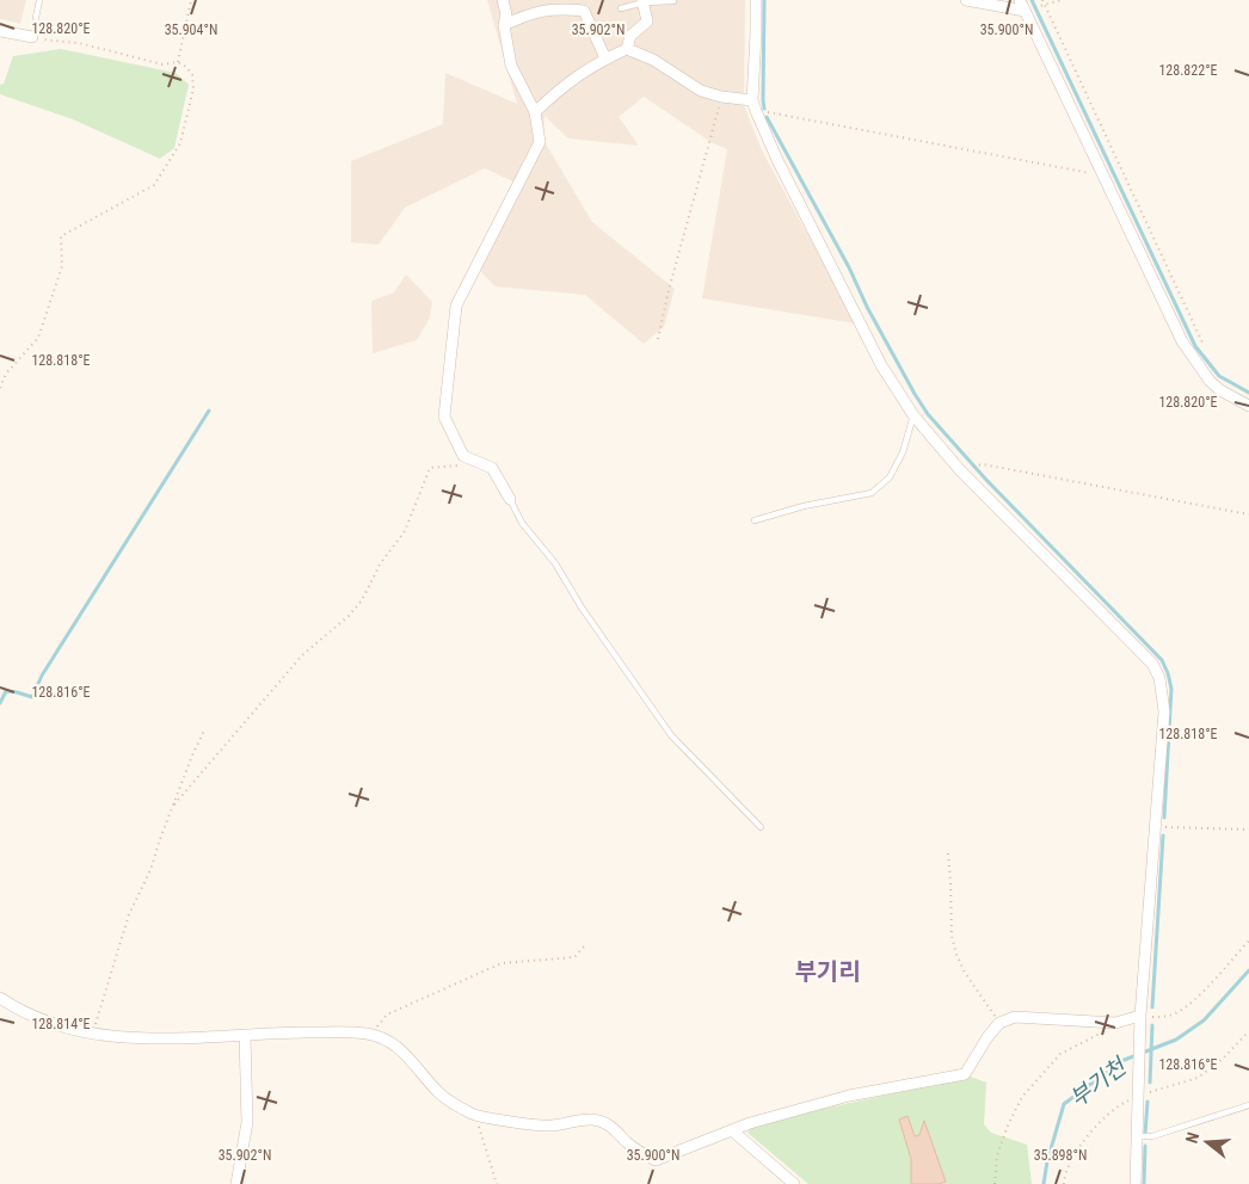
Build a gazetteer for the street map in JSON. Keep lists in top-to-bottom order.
{
  "districts": ["부기리"],
  "water": ["부기천"],
  "north": "left",
  "coordinates": [
    "128.820°E",
    "35.904°N",
    "35.902°N",
    "35.900°N",
    "128.822°E",
    "128.818°E",
    "128.816°E",
    "128.814°E",
    "35.898°N"
  ]
}
